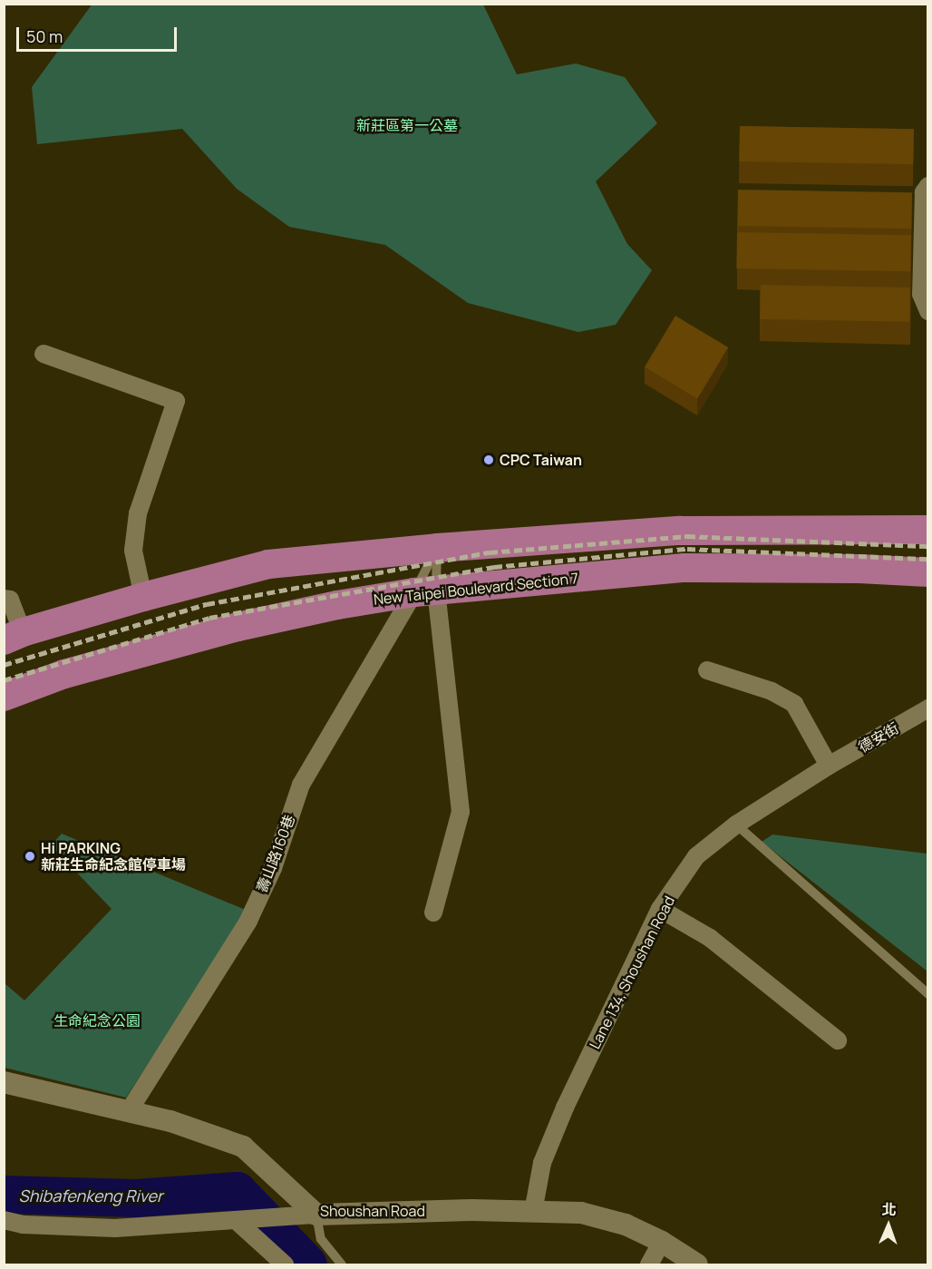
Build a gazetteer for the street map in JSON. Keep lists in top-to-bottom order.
{
  "streets": {
    "main road": ["New Taipei Boulevard Section 7"],
    "street": [
      "德安街",
      "壽山路160巷",
      "Lane 134, Shoushan Road",
      "Shoushan Road"
    ]
  },
  "crossings": [
    ["New Taipei Boulevard Section 7", "壽山路160巷"],
    ["德安街", "Lane 134, Shoushan Road"],
    ["壽山路160巷", "Shoushan Road"],
    ["Lane 134, Shoushan Road", "Shoushan Road"]
  ],
  "water": ["Shibafenkeng River"],
  "parks": ["新莊區第一公墓", "生命紀念公園"],
  "places": ["CPC Taiwan", "Hi PARKING 新莊生命紀念館停車場"],
  "scale_bar": "50 m",
  "north": "top"
}
